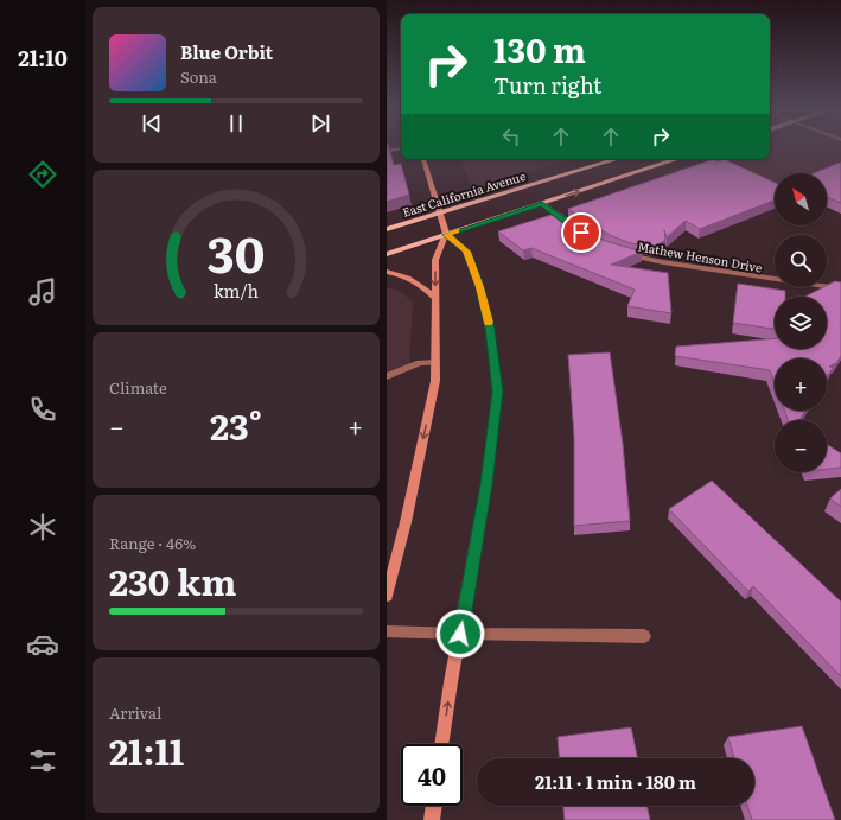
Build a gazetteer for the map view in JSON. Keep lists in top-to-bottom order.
{
  "streets": {
    "main road": ["East California Avenue"],
    "street": ["Mathew Henson Drive"]
  },
  "north": "top left",
  "page": {
    "tabs": "21:10",
    "turn": ["130 m", "Turn right"],
    "song": ["Blue Orbit", "Sona"],
    "map_buttons": ["+", "−"],
    "tile": [
      "Climate",
      ["Range · 46%", "230 km"],
      ["Arrival", "21:11"]
    ],
    "heat": ["−", "23°", "+"],
    "limit": "40",
    "trip": "21:11 · 1 min · 180 m",
    "gauge": ["30", "km/h"]
  }
}
